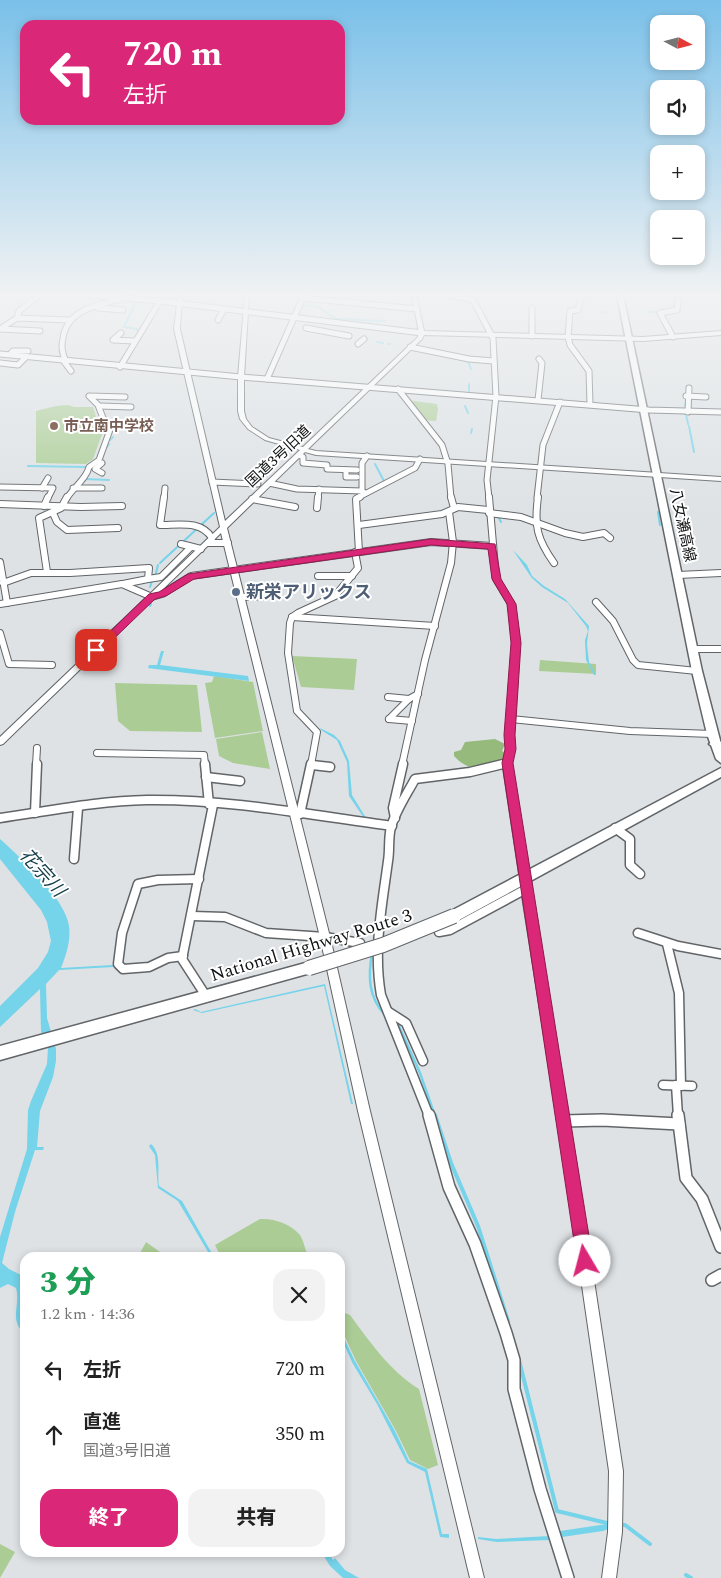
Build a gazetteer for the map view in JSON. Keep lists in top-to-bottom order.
{
  "streets": {
    "highway": ["National Highway Route 3"],
    "main road": ["八女瀬高線"],
    "street": ["国道3号旧道"]
  },
  "water": ["花宗川"],
  "places": ["市立南中学校", "新栄アリックス"],
  "north": "right",
  "page": {
    "map_buttons": ["+", "−"],
    "turn": ["720 m", "左折"],
    "heading": ["3 分", "1.2 km · 14:36"],
    "list": [
      {
        "name": "左折",
        "value": "720 m"
      },
      {
        "name": "直進",
        "note": "国道3号旧道",
        "value": "350 m"
      }
    ],
    "buttons": ["終了", "共有"]
  }
}
